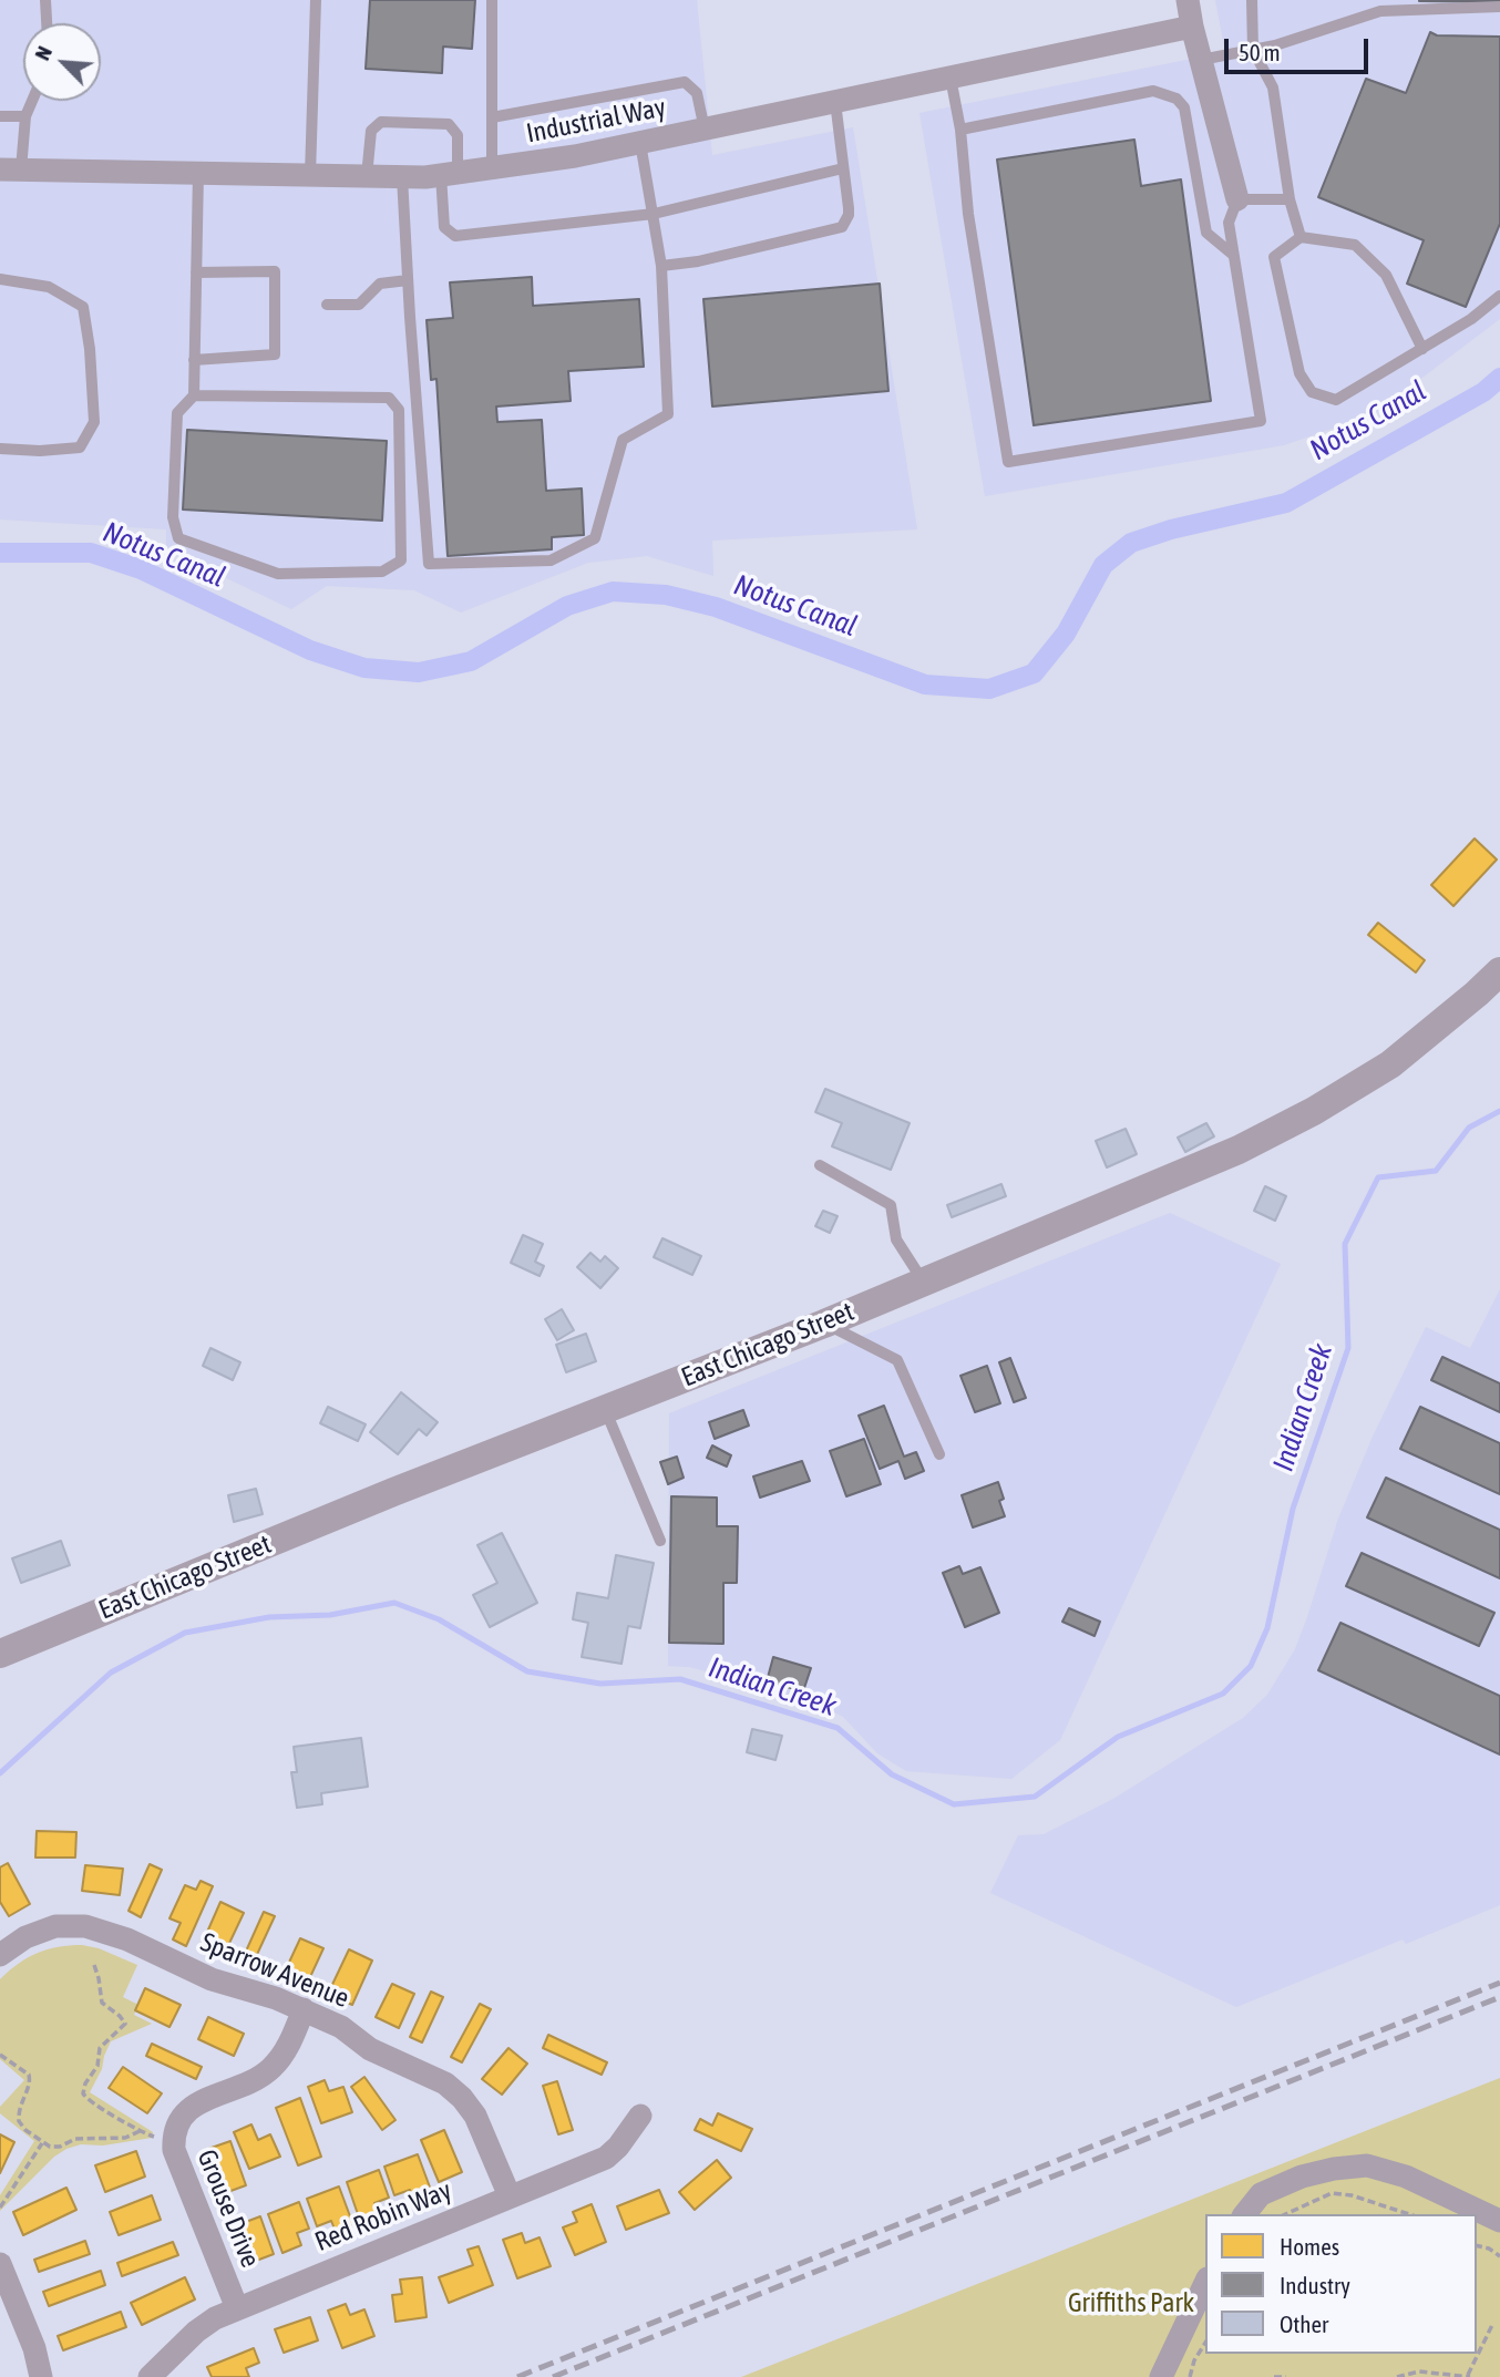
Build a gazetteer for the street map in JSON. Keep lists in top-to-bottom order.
{
  "streets": {
    "street": [
      "Industrial Way",
      "East Chicago Street",
      "Sparrow Avenue",
      "Grouse Drive",
      "Red Robin Way"
    ]
  },
  "crossings": [
    ["Sparrow Avenue", "Grouse Drive"],
    ["Sparrow Avenue", "Red Robin Way"],
    ["Grouse Drive", "Red Robin Way"]
  ],
  "water": ["Notus Canal", "Indian Creek"],
  "parks": ["Griffiths Park"],
  "legend": ["Homes", "Industry", "Other"],
  "scale_bar": "50 m",
  "north": "top left"
}
